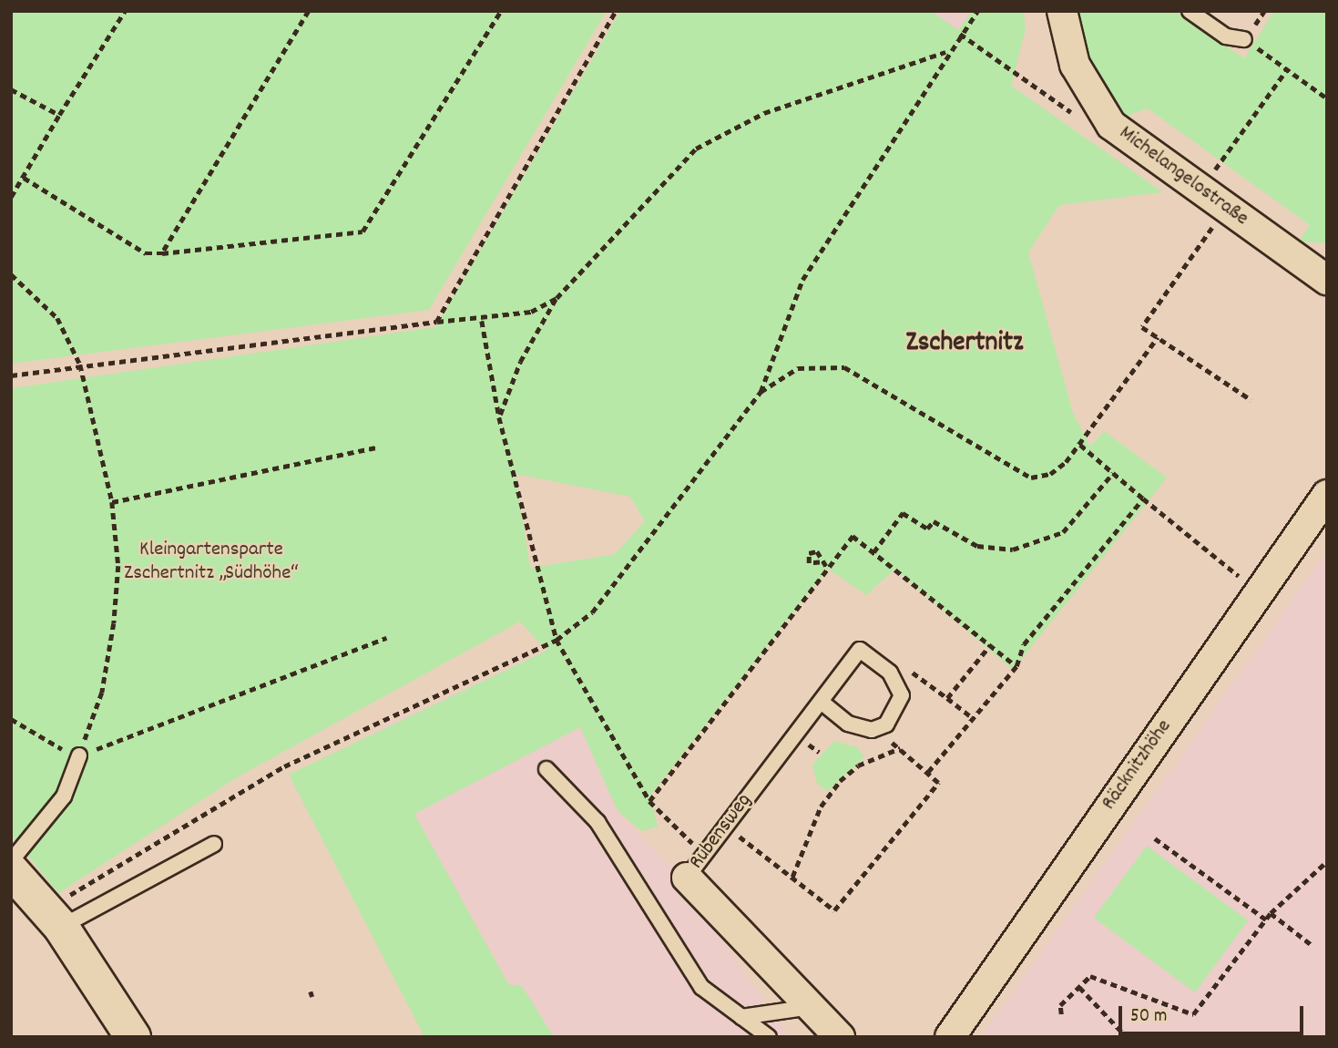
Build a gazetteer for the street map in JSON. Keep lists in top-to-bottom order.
{
  "streets": {
    "street": ["Michelangelostraße", "Räcknitzhöhe", "Rubensweg"]
  },
  "districts": ["Zschertnitz"],
  "parks": ["Kleingartensparte Zschertnitz „Südhöhe“"],
  "scale_bar": "50 m"
}
